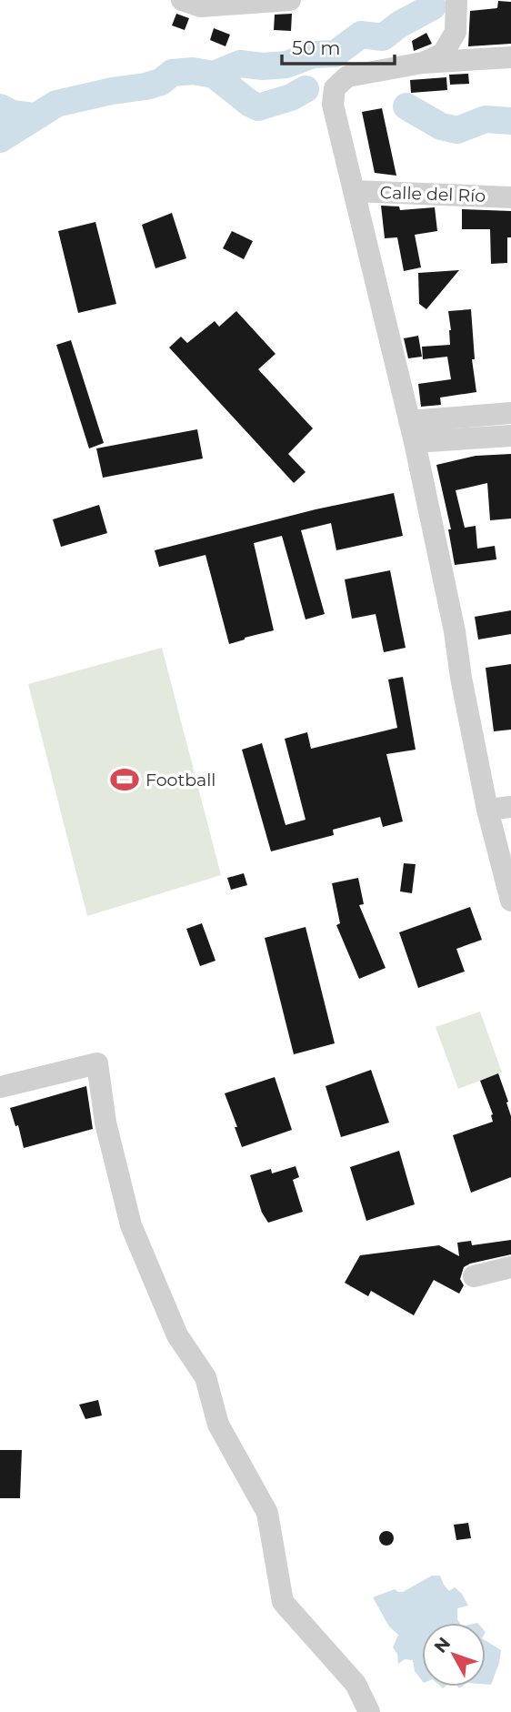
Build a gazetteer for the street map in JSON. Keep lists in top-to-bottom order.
{
  "streets": {
    "street": ["Calle del Río"]
  },
  "places": {
    "sports": ["Football"]
  },
  "scale_bar": "50 m",
  "north": "top left"
}
